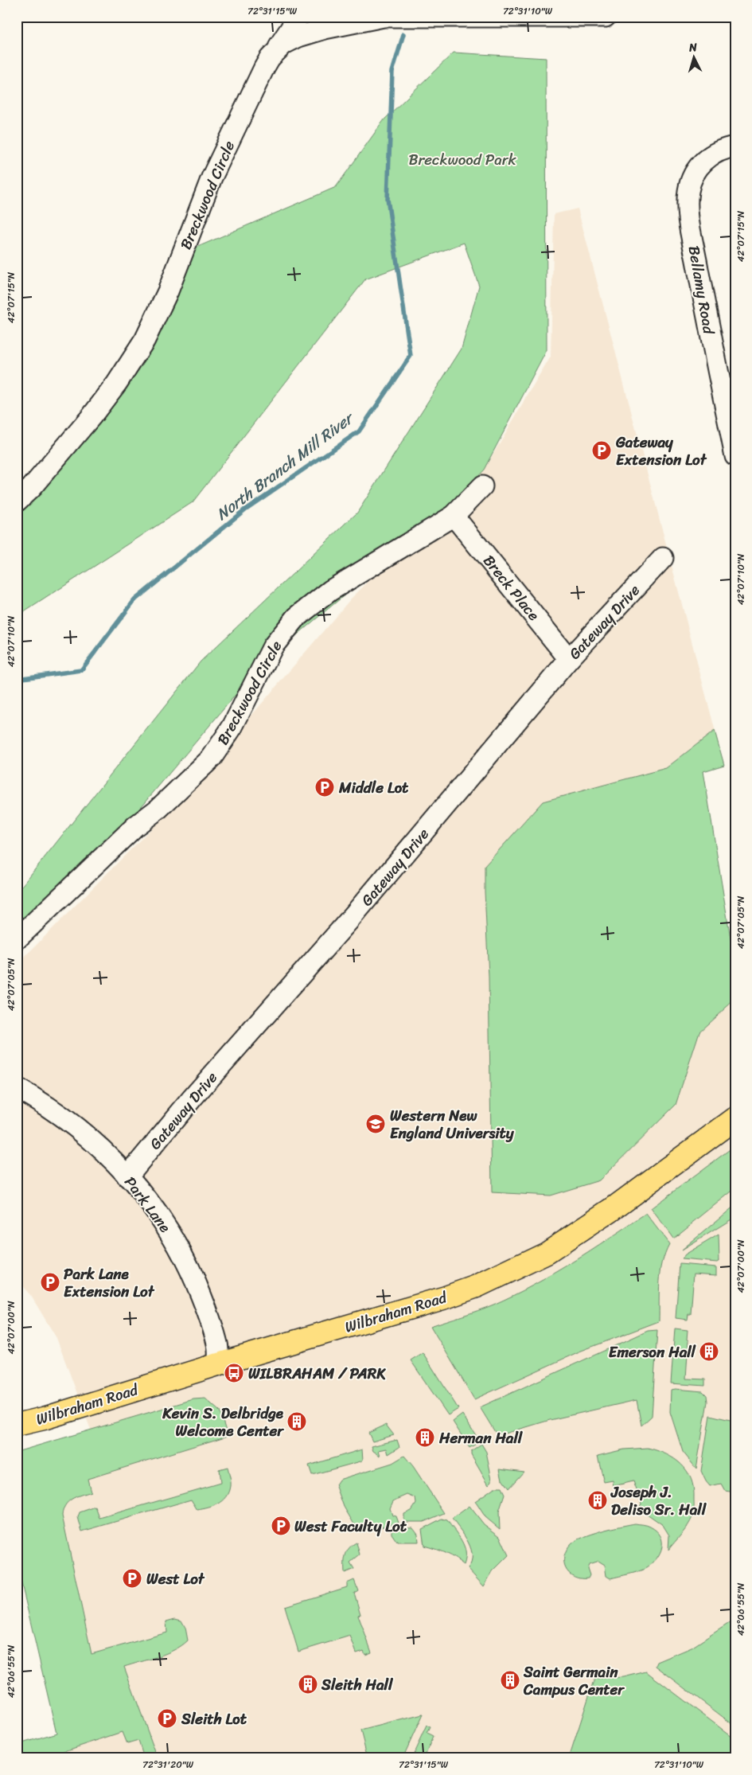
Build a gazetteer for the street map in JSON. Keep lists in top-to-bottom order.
{
  "streets": {
    "main road": ["Wilbraham Road"],
    "street": [
      "Breckwood Circle",
      "Bellamy Road",
      "Breck Place",
      "Gateway Drive",
      "Park Lane"
    ]
  },
  "crossings": [
    ["Breckwood Circle", "Breck Place"],
    ["Breck Place", "Gateway Drive"],
    ["Gateway Drive", "Park Lane"],
    ["Park Lane", "Wilbraham Road"]
  ],
  "water": ["North Branch Mill River"],
  "parks": ["Breckwood Park"],
  "places": {
    "parking": [
      "Gateway Extension Lot",
      "Middle Lot",
      "Park Lane Extension Lot",
      "West Faculty Lot",
      "West Lot",
      "Sleith Lot"
    ],
    "school or university": ["Western New England University"],
    "building": [
      "Emerson Hall",
      "Kevin S. Delbridge Welcome Center",
      "Herman Hall",
      "Joseph J. Deliso Sr. Hall",
      "Saint Germain Campus Center",
      "Sleith Hall"
    ],
    "bus stop": ["WILBRAHAM / PARK"]
  },
  "north": "top",
  "coordinates": [
    "72°31'15\"W",
    "72°31'10\"W",
    "42°07'15\"N",
    "42°07'10\"N",
    "42°07'05\"N",
    "42°07'00\"N",
    "42°06'55\"N",
    "72°31'20\"W"
  ]
}
